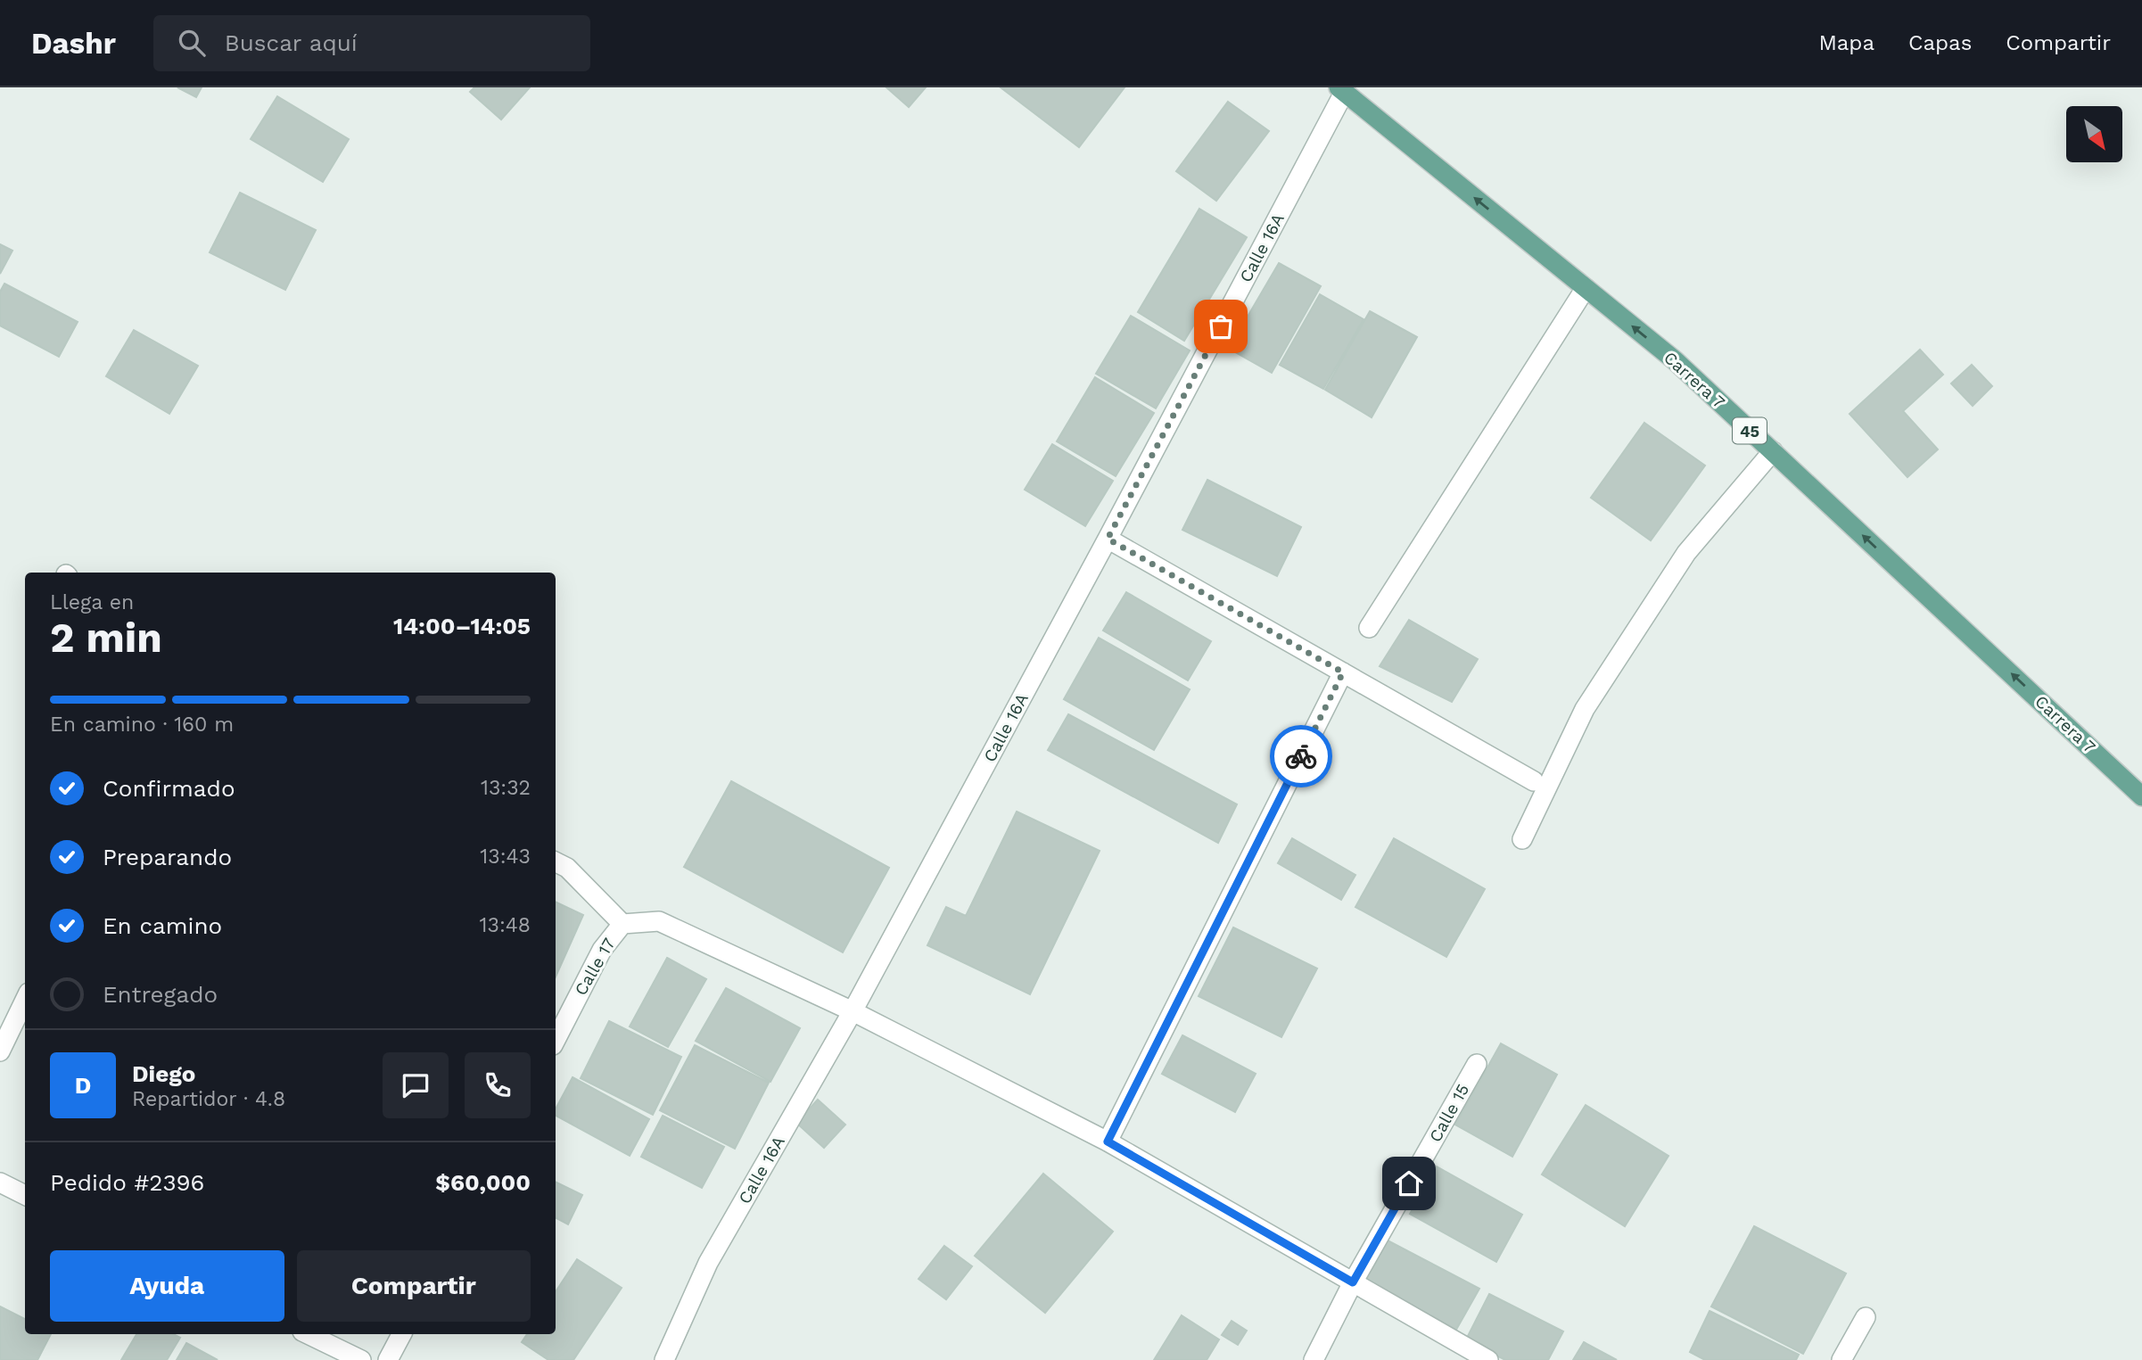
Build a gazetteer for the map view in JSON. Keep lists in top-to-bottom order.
{
  "streets": {
    "main road": ["Carrera 7", "45"],
    "street": ["Calle 16A", "Calle 17", "Calle 15"]
  },
  "crossings": [
    ["Calle 16A", "Carrera 7"]
  ],
  "one_way": ["Carrera 7"],
  "north": "bottom right",
  "page": {
    "header": "Dashr",
    "search": "Buscar aquí",
    "nav": ["Mapa", "Capas", "Compartir"],
    "heading": ["2 min", "Llega en", "14:00–14:05"],
    "panel": [
      "Diego",
      "Repartidor · 4.8",
      "Pedido #2396",
      "$60,000"
    ],
    "bar": "En camino · 160 m",
    "list": [
      ["Confirmado", "13:32"],
      ["Preparando", "13:43"],
      ["En camino", "13:48"],
      "Entregado"
    ],
    "round": "D",
    "buttons": ["Ayuda", "Compartir"]
  }
}
